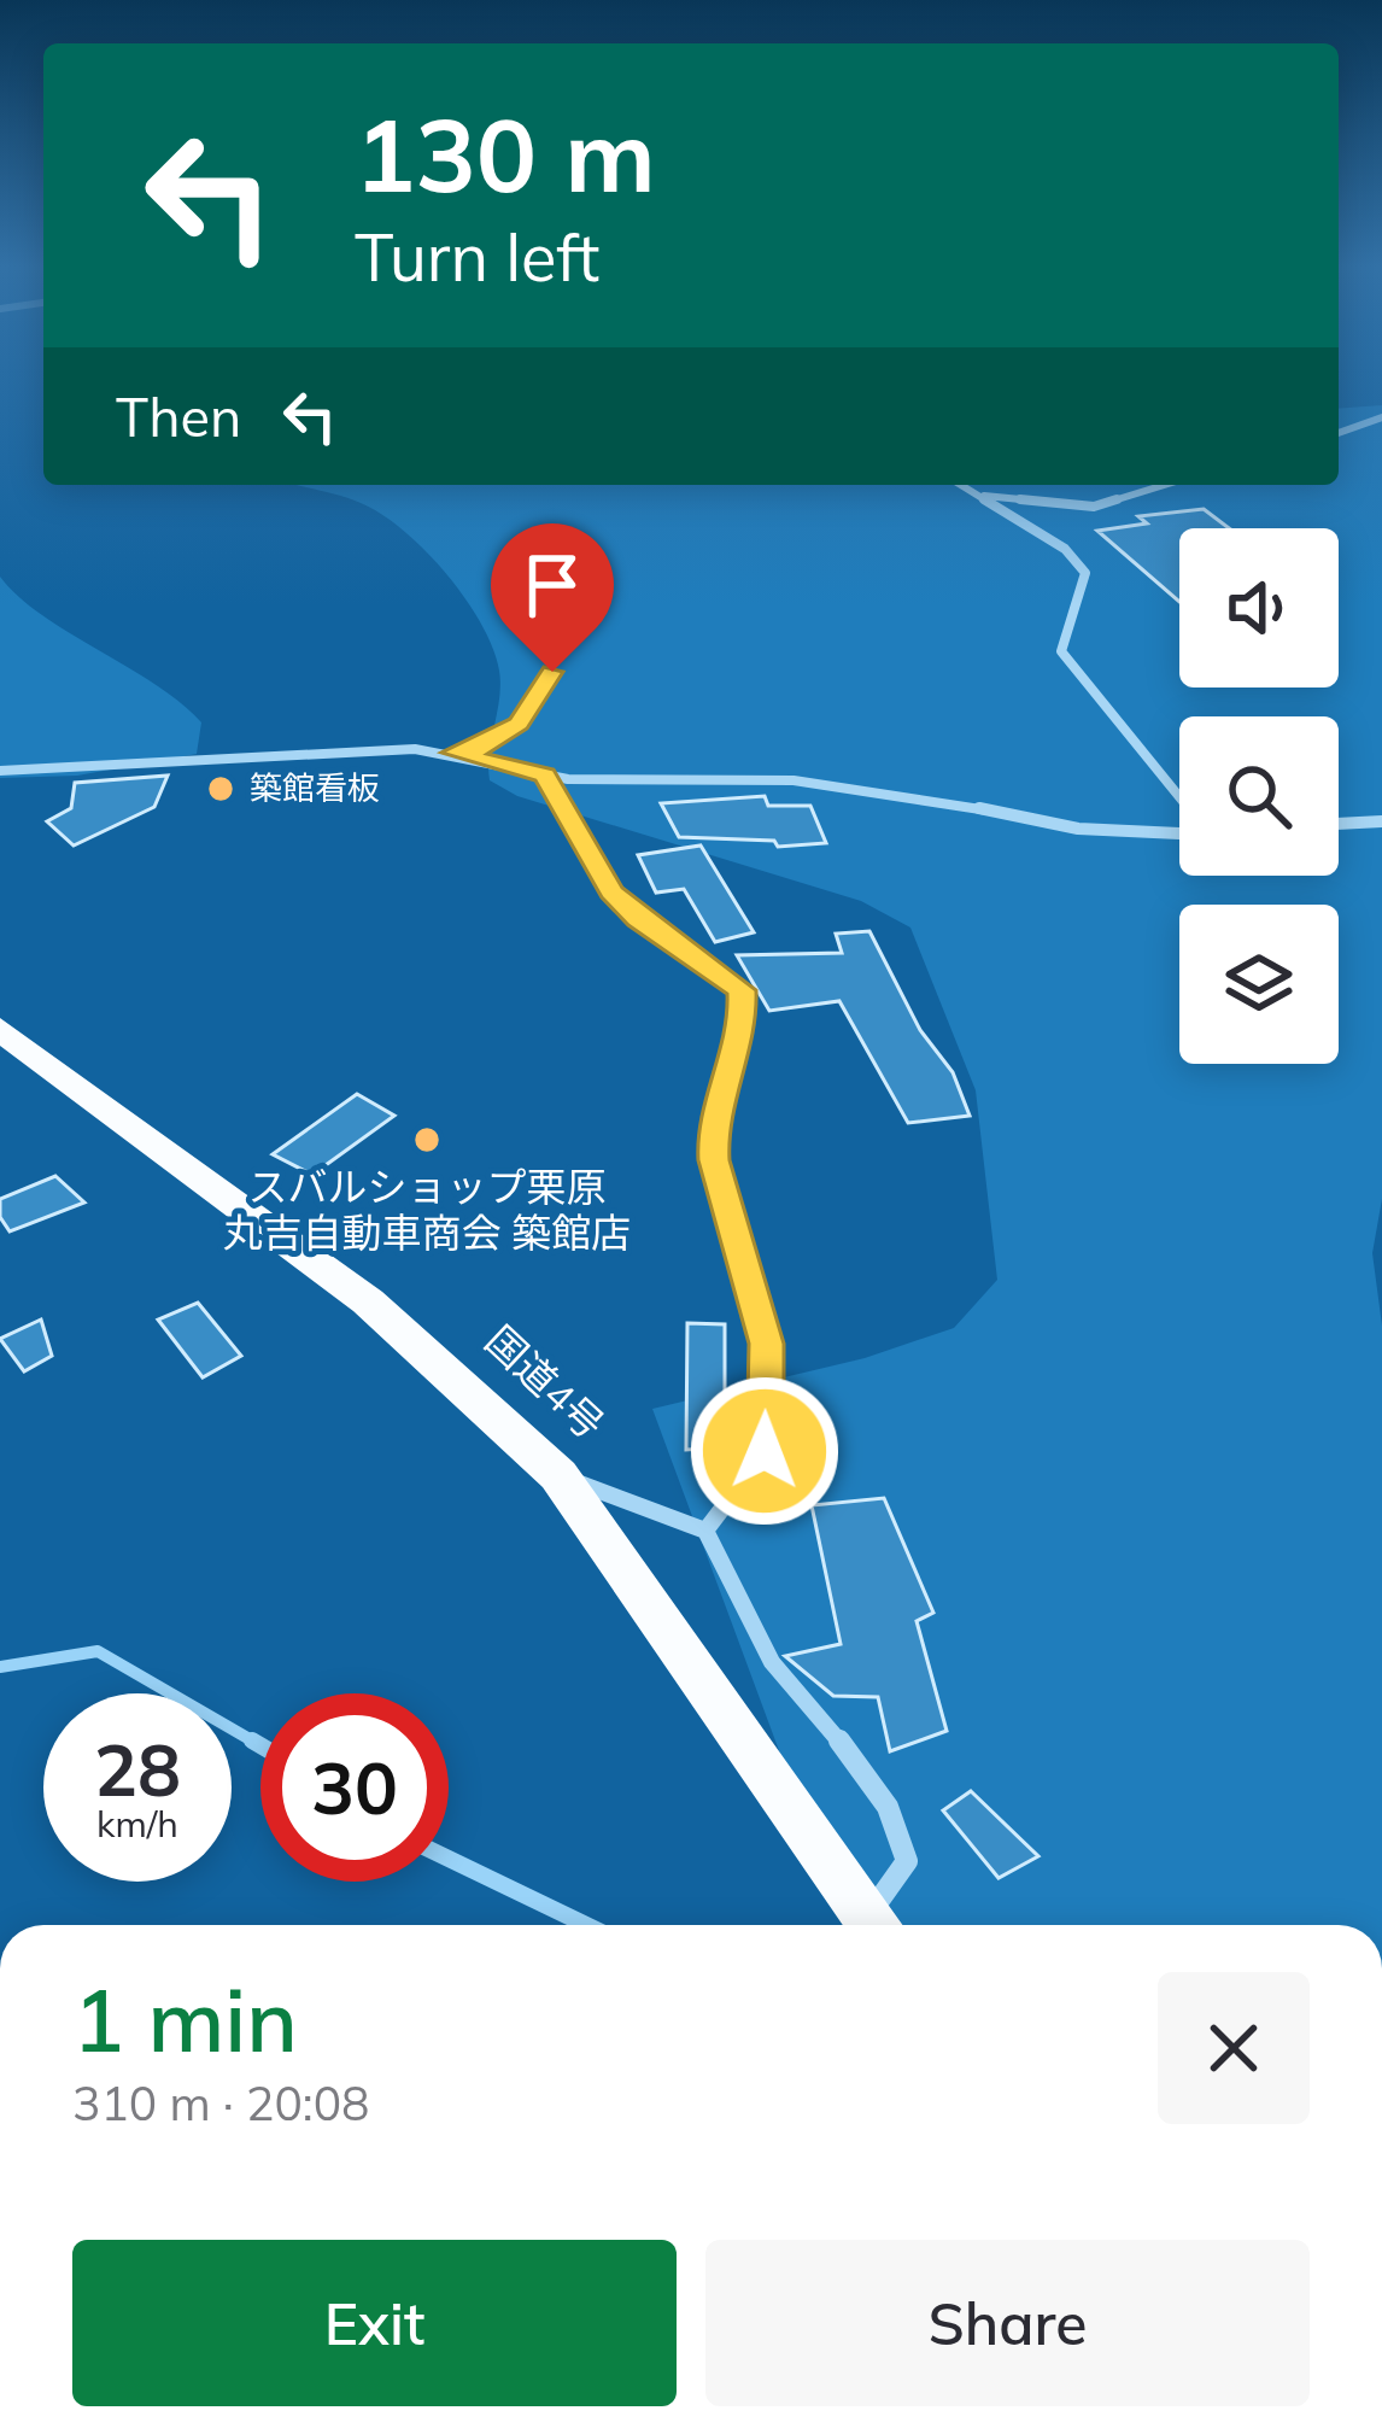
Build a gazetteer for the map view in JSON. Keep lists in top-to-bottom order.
{
  "streets": {
    "highway": ["国道4号"]
  },
  "places": ["築館看板", "スバルショップ栗原 丸吉自動車商会 築館店"],
  "page": {
    "turn": ["130 m", "Turn left"],
    "then": "Then",
    "speed": "28 km/h",
    "limit": "30",
    "heading": ["1 min", "310 m · 20:08"],
    "buttons": ["Exit", "Share"]
  }
}
